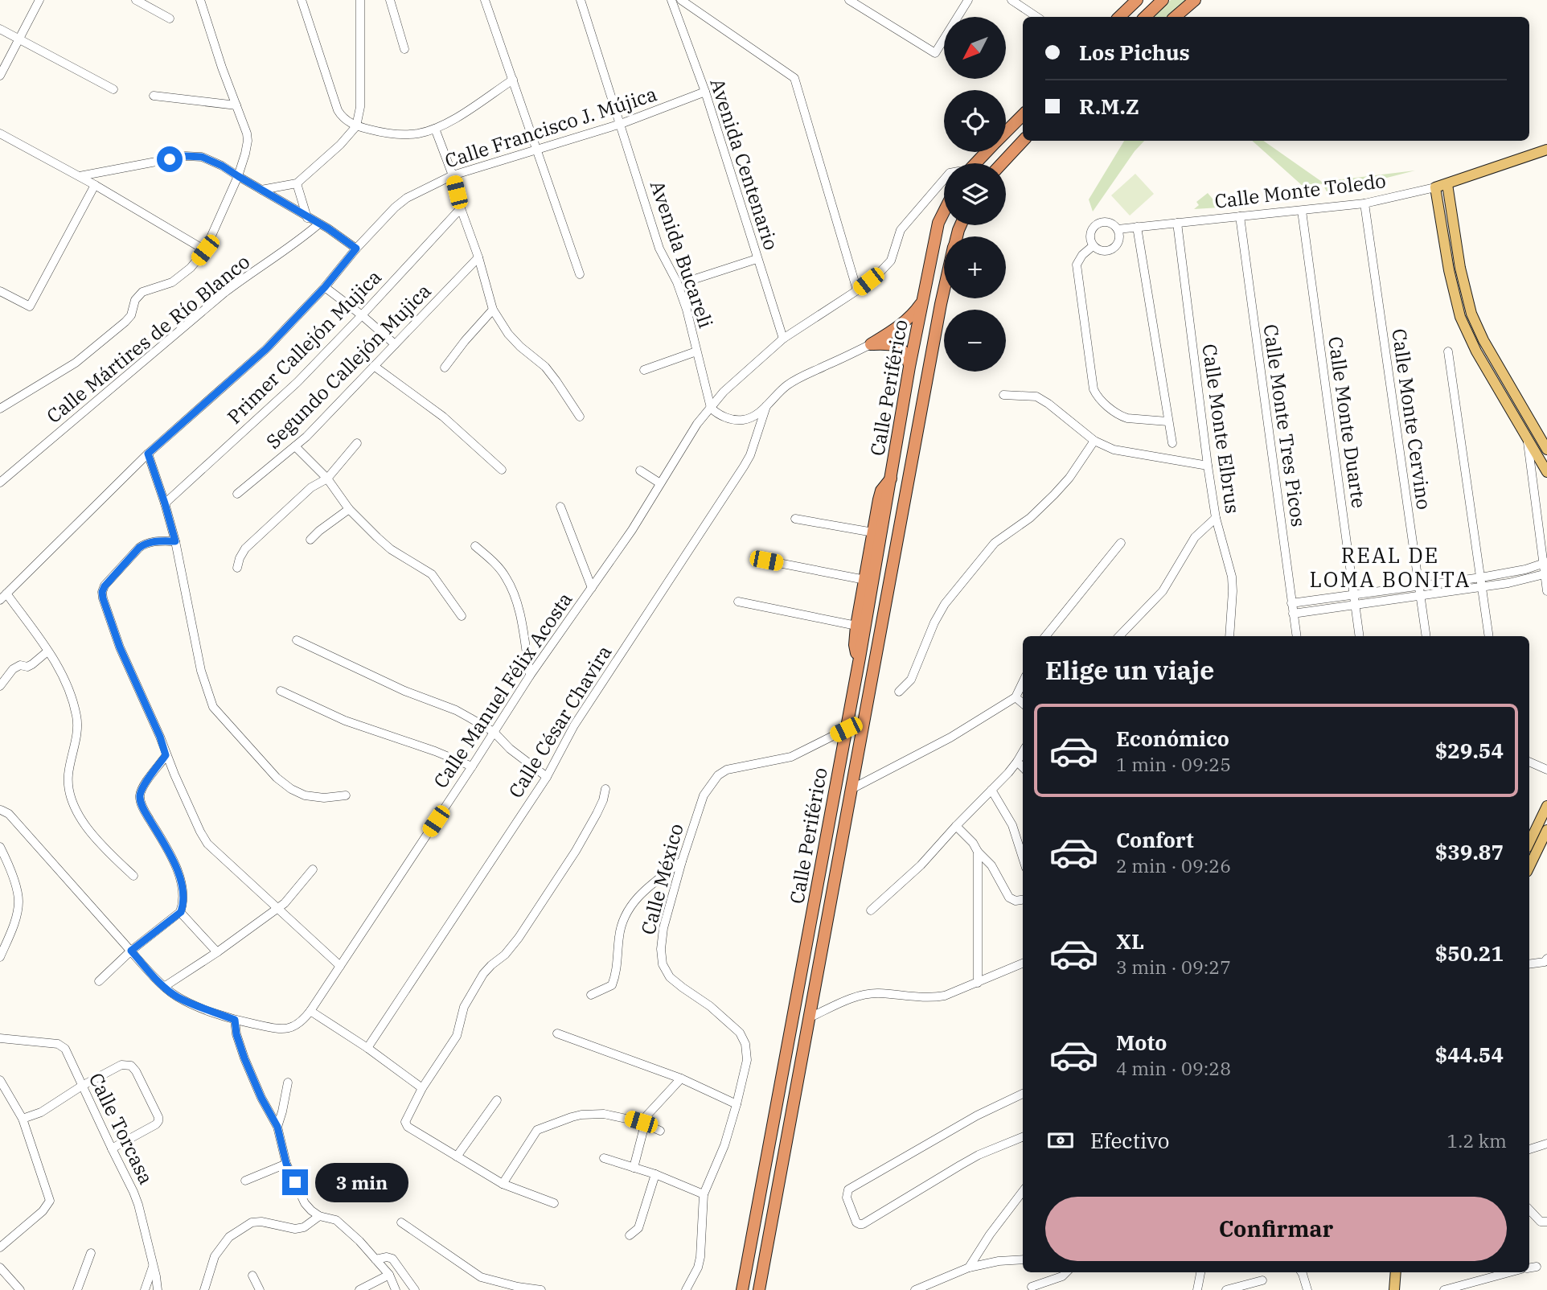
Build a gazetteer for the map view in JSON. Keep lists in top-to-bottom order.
{
  "streets": {
    "highway": ["Calle Periférico"],
    "main road": ["Calle Monte Toledo"],
    "street": [
      "Calle Francisco J. Mújica",
      "Avenida Centenario",
      "Avenida Bucareli",
      "Calle Mártires de Río Blanco",
      "Primer Callejón Mujica",
      "Segundo Callejón Mujica",
      "Calle Monte Cervino",
      "Calle Monte Duarte",
      "Calle Monte Tres Picos",
      "Calle Monte Elbrus",
      "Calle Manuel Félix Acosta",
      "Calle César Chavira",
      "Calle México",
      "Calle Torcasa"
    ]
  },
  "crossings": [
    ["Calle Francisco J. Mújica", "Avenida Centenario"],
    ["Calle Francisco J. Mújica", "Avenida Bucareli"],
    ["Avenida Centenario", "Calle Manuel Félix Acosta"],
    ["Calle Monte Toledo", "Calle Monte Cervino"],
    ["Calle Monte Toledo", "Calle Monte Duarte"],
    ["Calle Monte Toledo", "Calle Monte Tres Picos"],
    ["Calle Monte Toledo", "Calle Monte Elbrus"],
    ["Avenida Bucareli", "Calle Manuel Félix Acosta"],
    ["Calle Periférico", "Calle México"]
  ],
  "districts": ["REAL DE LOMA BONITA"],
  "north": "bottom left",
  "page": {
    "map_buttons": ["+", "−"],
    "banner": ["Los Pichus", "R.M.Z"],
    "heading": "Elige un viaje",
    "list": [
      {
        "name": "Económico",
        "note": "1 min · 09:25",
        "value": "$29.54"
      },
      {
        "name": "Confort",
        "note": "2 min · 09:26",
        "value": "$39.87"
      },
      {
        "name": "XL",
        "note": "3 min · 09:27",
        "value": "$50.21"
      },
      {
        "name": "Moto",
        "note": "4 min · 09:28",
        "value": "$44.54"
      }
    ],
    "pay": ["Efectivo", "1.2 km"],
    "bubble": "3 min",
    "buttons": "Confirmar"
  }
}
